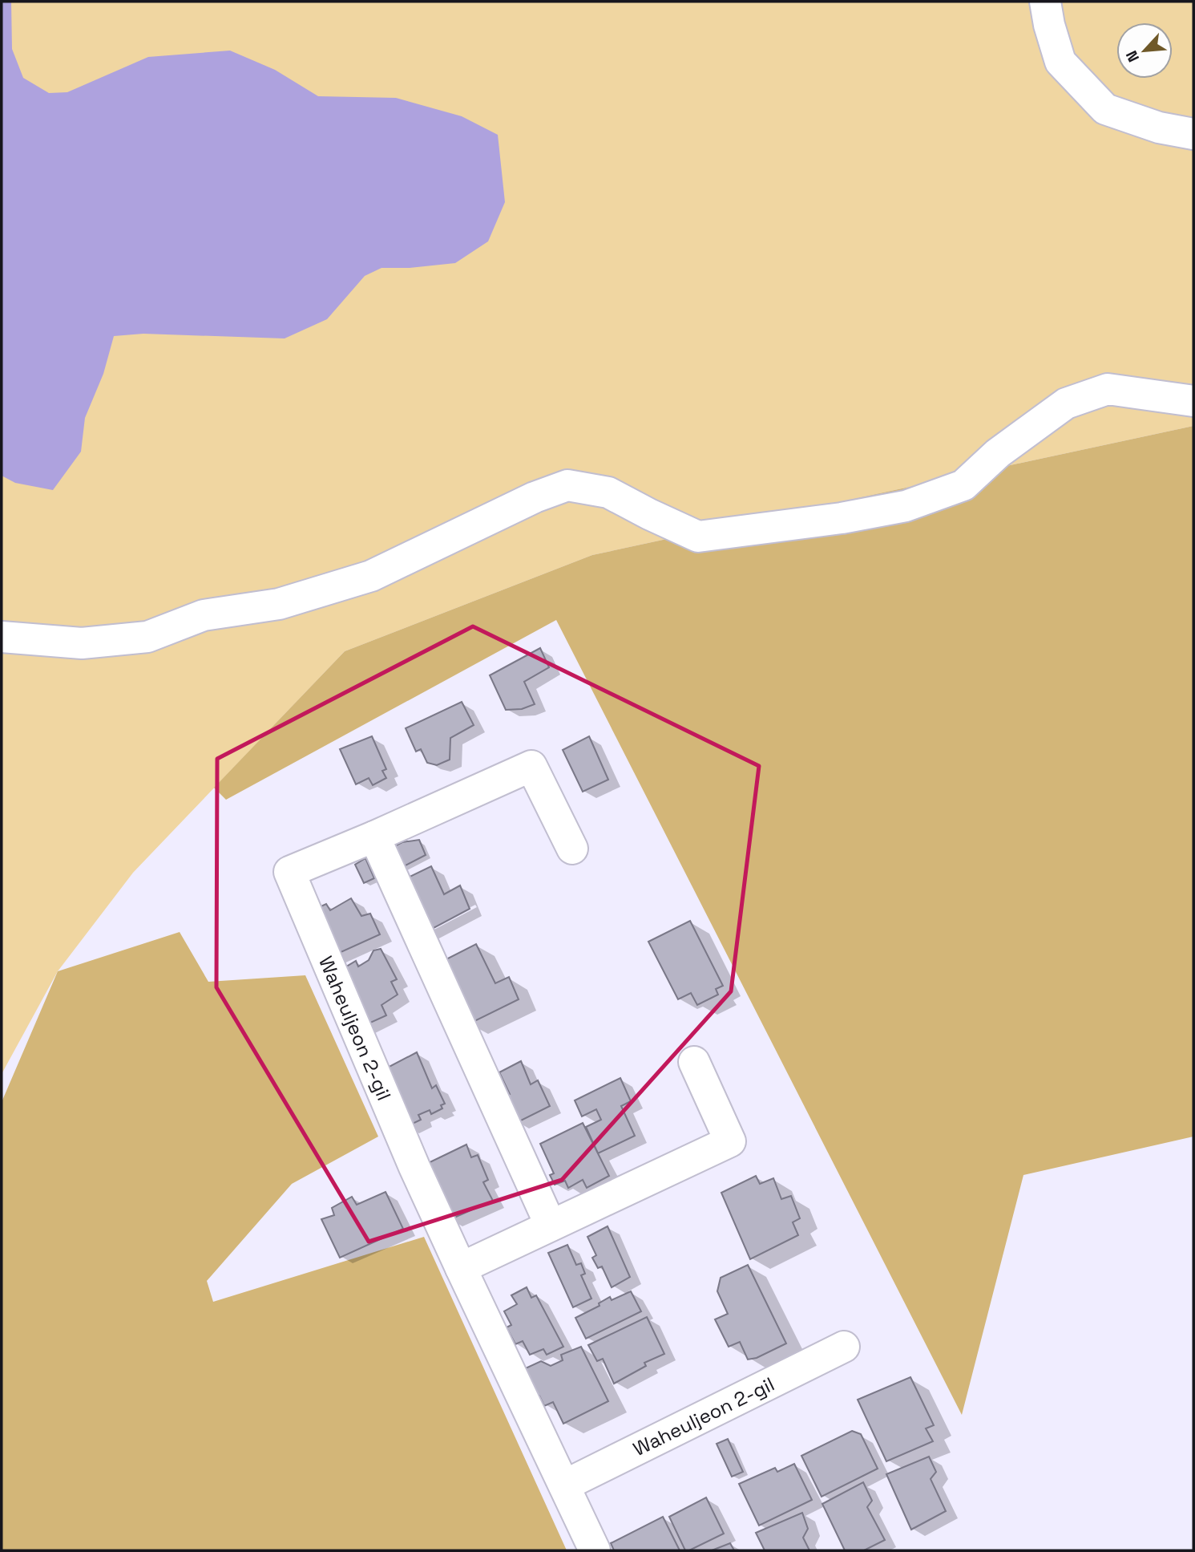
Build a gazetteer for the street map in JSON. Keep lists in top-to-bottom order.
{
  "streets": {
    "street": ["Waheuljeon 2-gil"]
  },
  "north": "bottom left"
}
